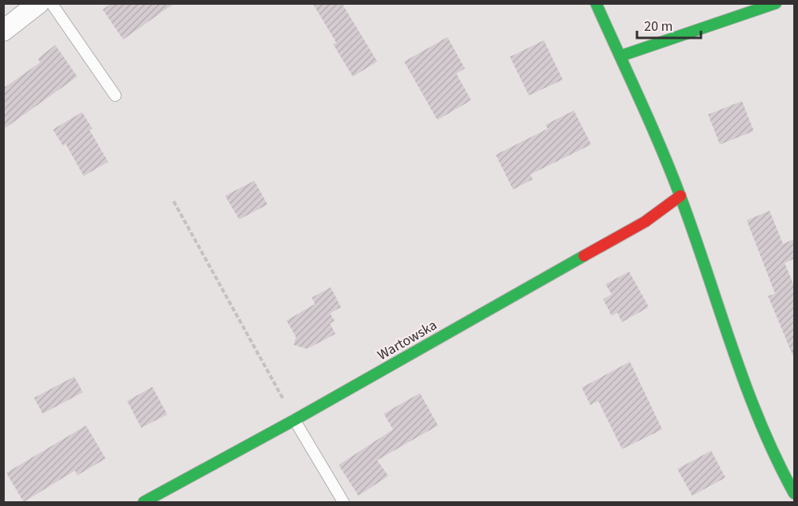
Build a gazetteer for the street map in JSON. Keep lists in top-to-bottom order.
{
  "streets": {
    "street": ["Wartowska"]
  },
  "scale_bar": "20 m"
}
